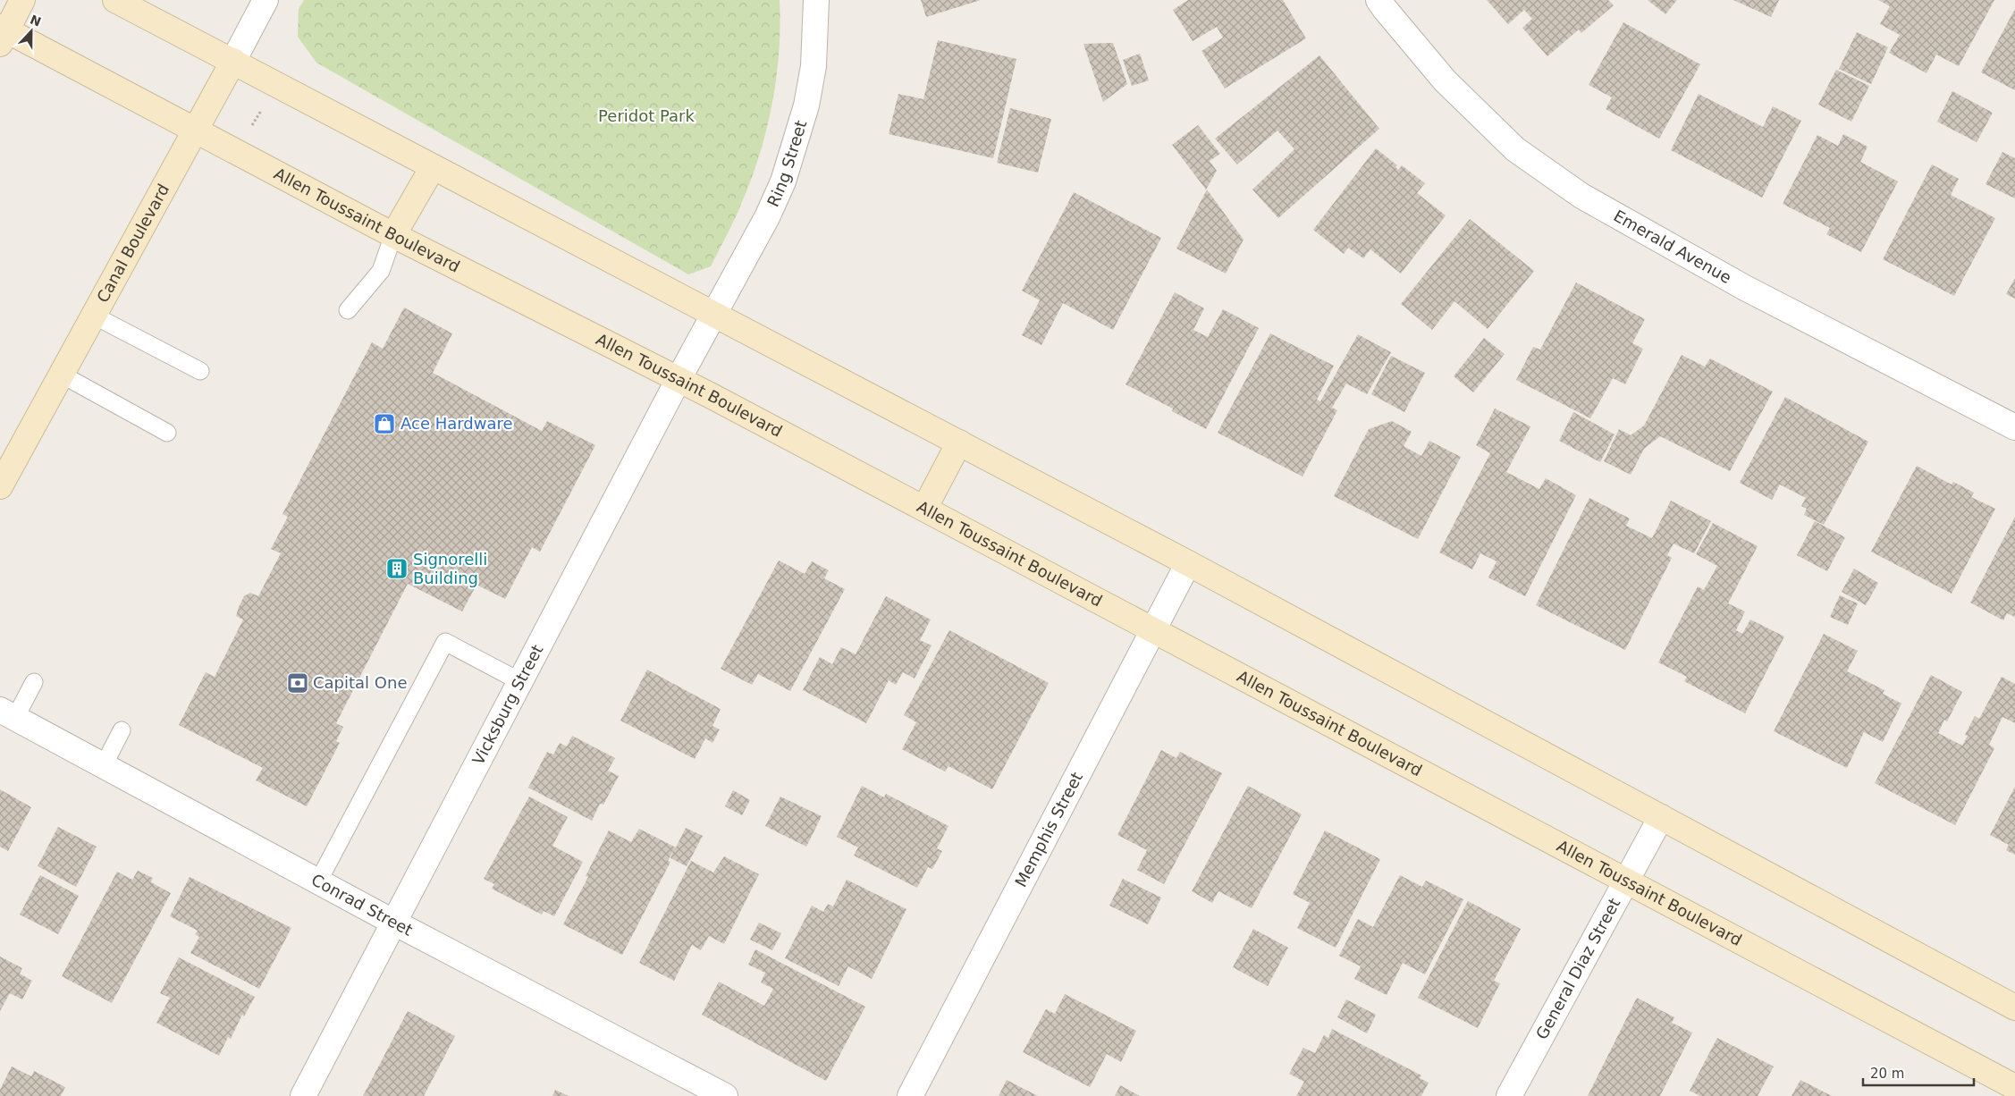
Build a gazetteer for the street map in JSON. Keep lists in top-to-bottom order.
{
  "streets": {
    "main road": ["Allen Toussaint Boulevard", "Canal Boulevard"],
    "street": [
      "Ring Street",
      "Emerald Avenue",
      "Vicksburg Street",
      "Memphis Street",
      "Conrad Street",
      "General Diaz Street"
    ]
  },
  "crossings": [
    ["Ring Street", "Vicksburg Street"],
    ["Allen Toussaint Boulevard", "Canal Boulevard"],
    ["Allen Toussaint Boulevard", "Vicksburg Street"],
    ["Allen Toussaint Boulevard", "Memphis Street"],
    ["Allen Toussaint Boulevard", "General Diaz Street"],
    ["Vicksburg Street", "Conrad Street"]
  ],
  "parks": ["Peridot Park"],
  "places": {
    "shop": ["Ace Hardware"],
    "building": ["Signorelli Building"],
    "bank": ["Capital One"]
  },
  "scale_bar": "20 m",
  "north": "top"
}
